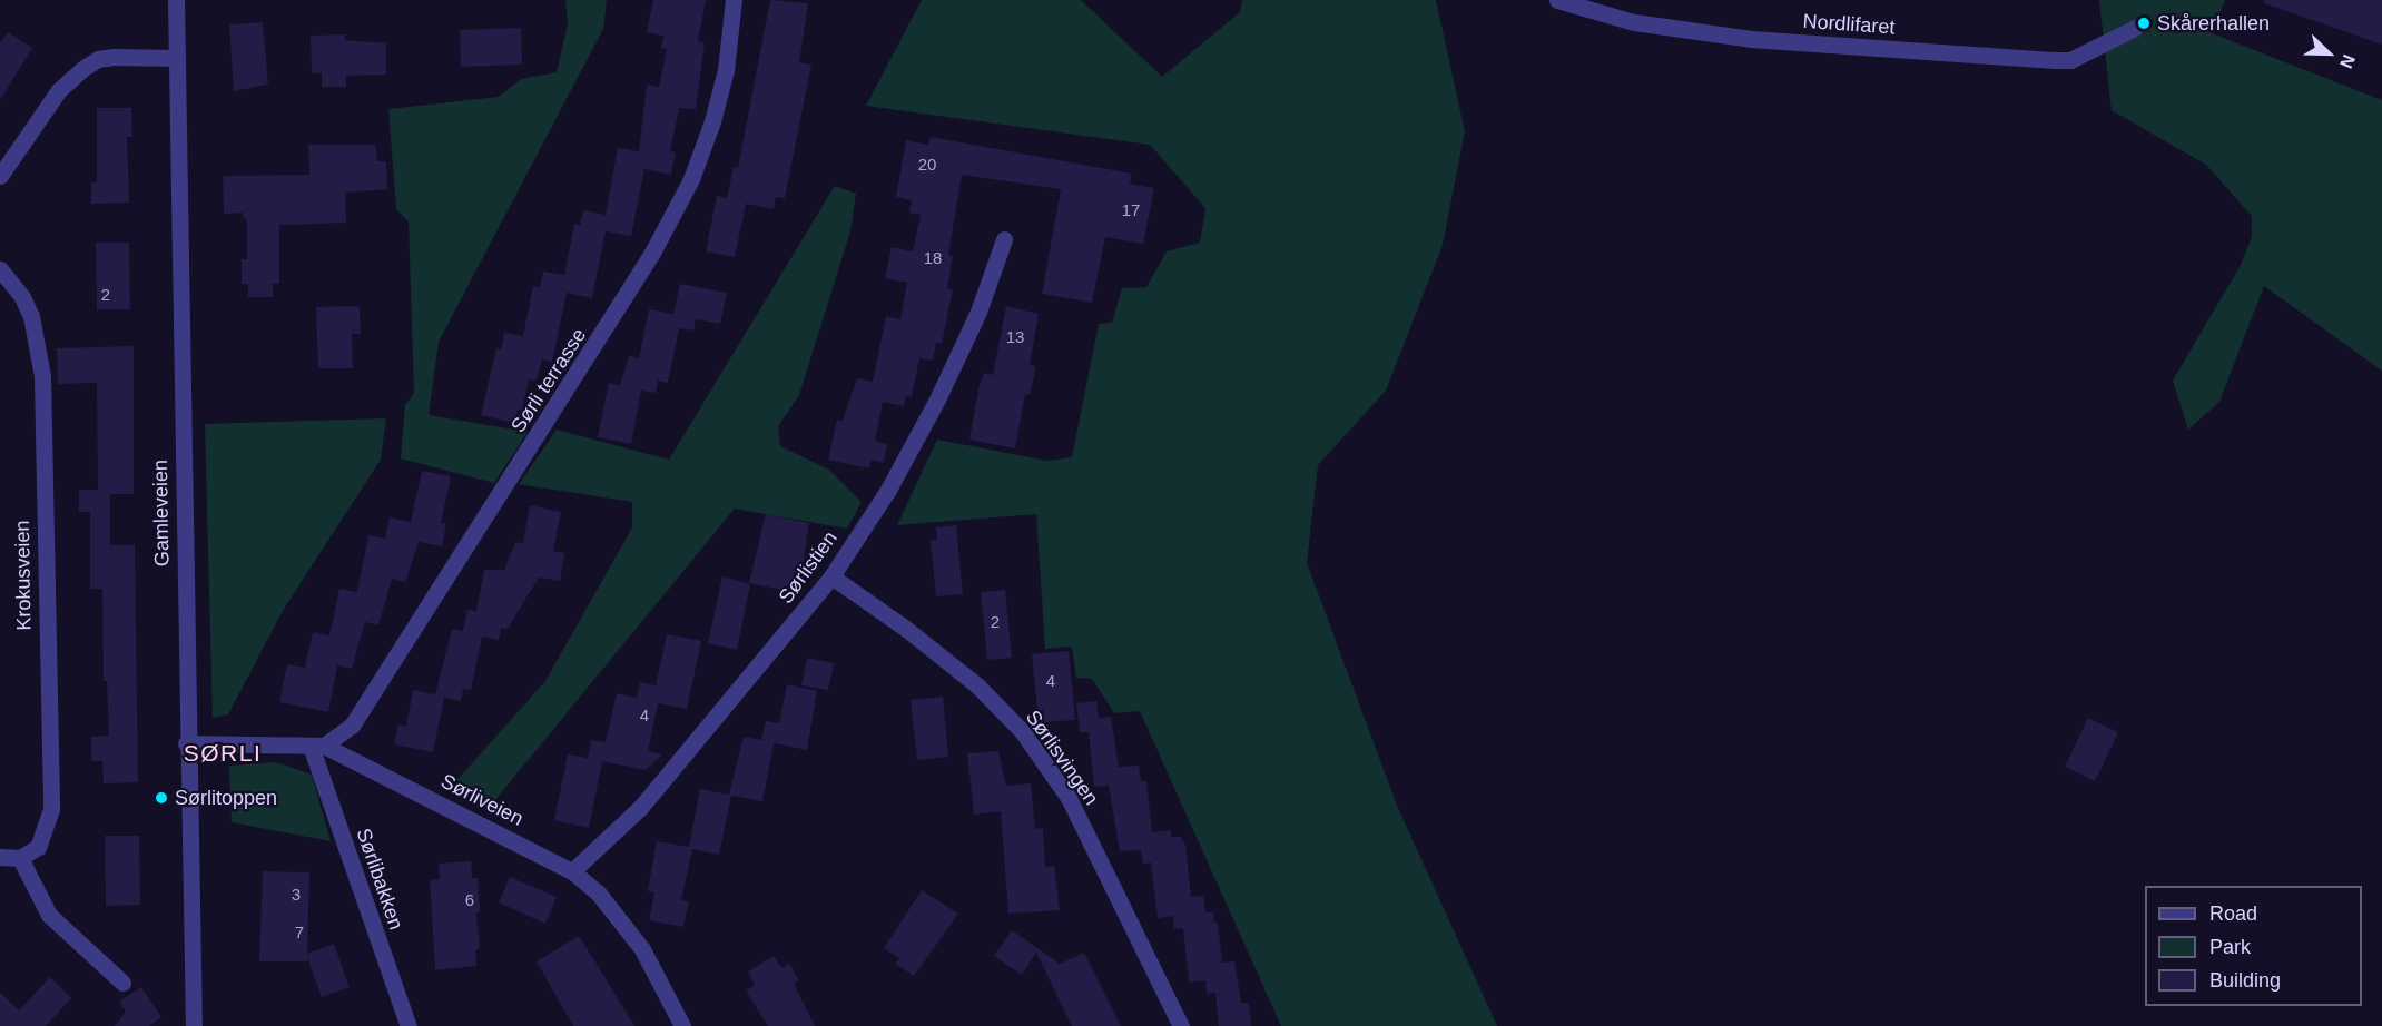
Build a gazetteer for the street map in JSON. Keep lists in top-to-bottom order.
{
  "streets": {
    "street": [
      "Nordlifaret",
      "Sørli terrasse",
      "Gamleveien",
      "Sørlistien",
      "Krokusveien",
      "Sørlisvingen",
      "Sørliveien",
      "Sørlibakken"
    ]
  },
  "crossings": [
    ["Sørli terrasse", "Sørliveien"],
    ["Sørli terrasse", "Sørlibakken"],
    ["Gamleveien", "Sørliveien"],
    ["Sørlistien", "Sørlisvingen"],
    ["Sørlistien", "Sørliveien"],
    ["Sørliveien", "Sørlibakken"]
  ],
  "districts": ["SØRLI"],
  "places": ["Skårerhallen", "Sørlitoppen"],
  "house_numbers": [
    "20",
    "17",
    "18",
    "2",
    "13",
    "2",
    "4",
    "4",
    "3",
    "6",
    "7"
  ],
  "legend": ["Road", "Park", "Building"],
  "north": "bottom right"
}
